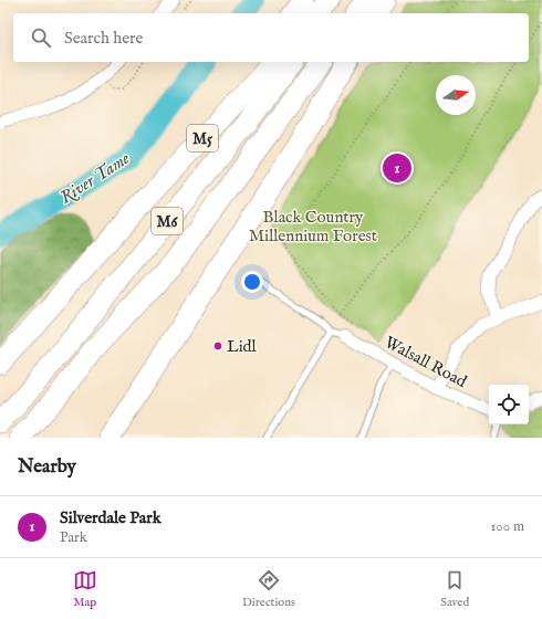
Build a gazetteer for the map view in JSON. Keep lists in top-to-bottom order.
{
  "streets": {
    "highway": ["M5", "M6"],
    "street": ["Walsall Road"]
  },
  "water": ["River Tame"],
  "parks": ["Black Country Millennium Forest"],
  "places": ["Lidl"],
  "north": "right",
  "page": {
    "search": "Search here",
    "pins": "1",
    "heading": "Nearby",
    "list": [
      {
        "mark": "1",
        "name": "Silverdale Park",
        "note": "Park",
        "value": "100 m"
      }
    ],
    "nav": ["Map", "Directions", "Saved"]
  }
}
